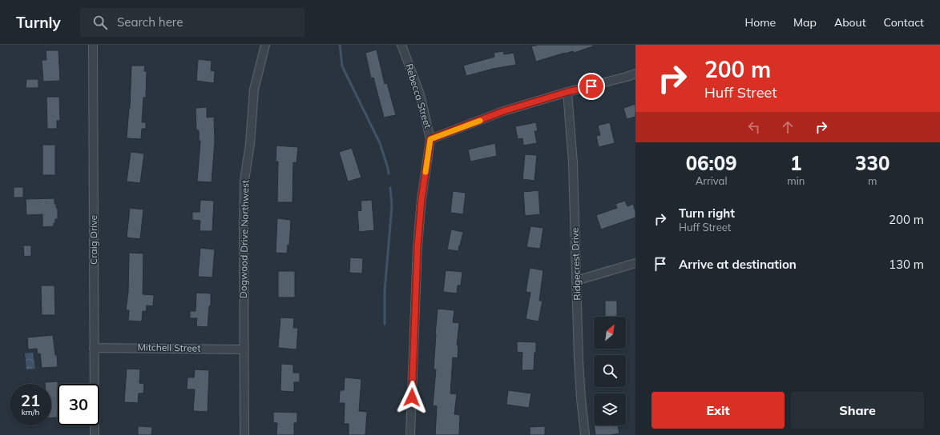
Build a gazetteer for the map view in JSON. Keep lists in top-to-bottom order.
{
  "streets": {
    "street": [
      "Rebecca Street",
      "Dogwood Drive Northwest",
      "Craig Drive",
      "Ridgecrest Drive",
      "Mitchell Street"
    ]
  },
  "crossings": [
    ["Dogwood Drive Northwest", "Mitchell Street"],
    ["Craig Drive", "Mitchell Street"]
  ],
  "north": "top right",
  "page": {
    "header": "Turnly",
    "search": "Search here",
    "nav": [
      "Home",
      "Map",
      "About",
      "Contact"
    ],
    "turn": ["200 m", "Huff Street"],
    "eta": [
      "06:09",
      "Arrival",
      "1",
      "min",
      "330",
      "m"
    ],
    "list": [
      {
        "name": "Turn right",
        "note": "Huff Street",
        "value": "200 m"
      },
      {
        "name": "Arrive at destination",
        "value": "130 m"
      }
    ],
    "speed": "21 km/h",
    "limit": "30",
    "buttons": ["Exit", "Share"]
  }
}
